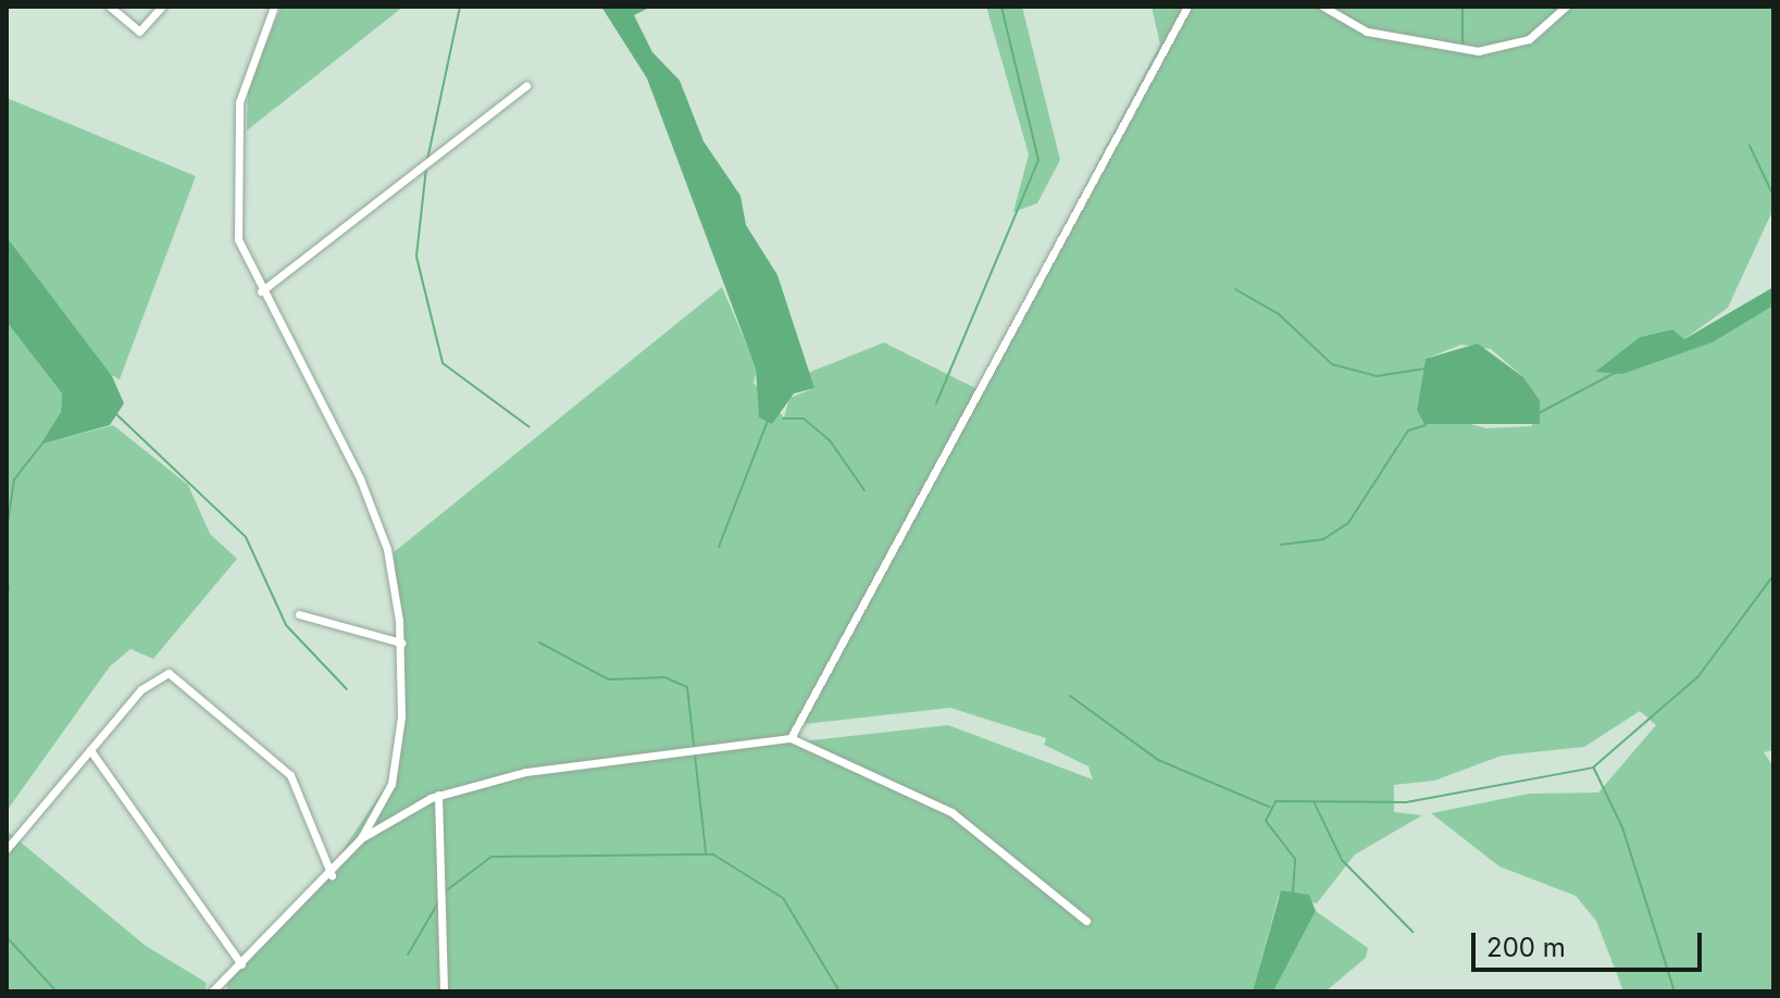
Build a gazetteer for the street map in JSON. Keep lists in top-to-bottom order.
{
  "scale_bar": "200 m"
}
